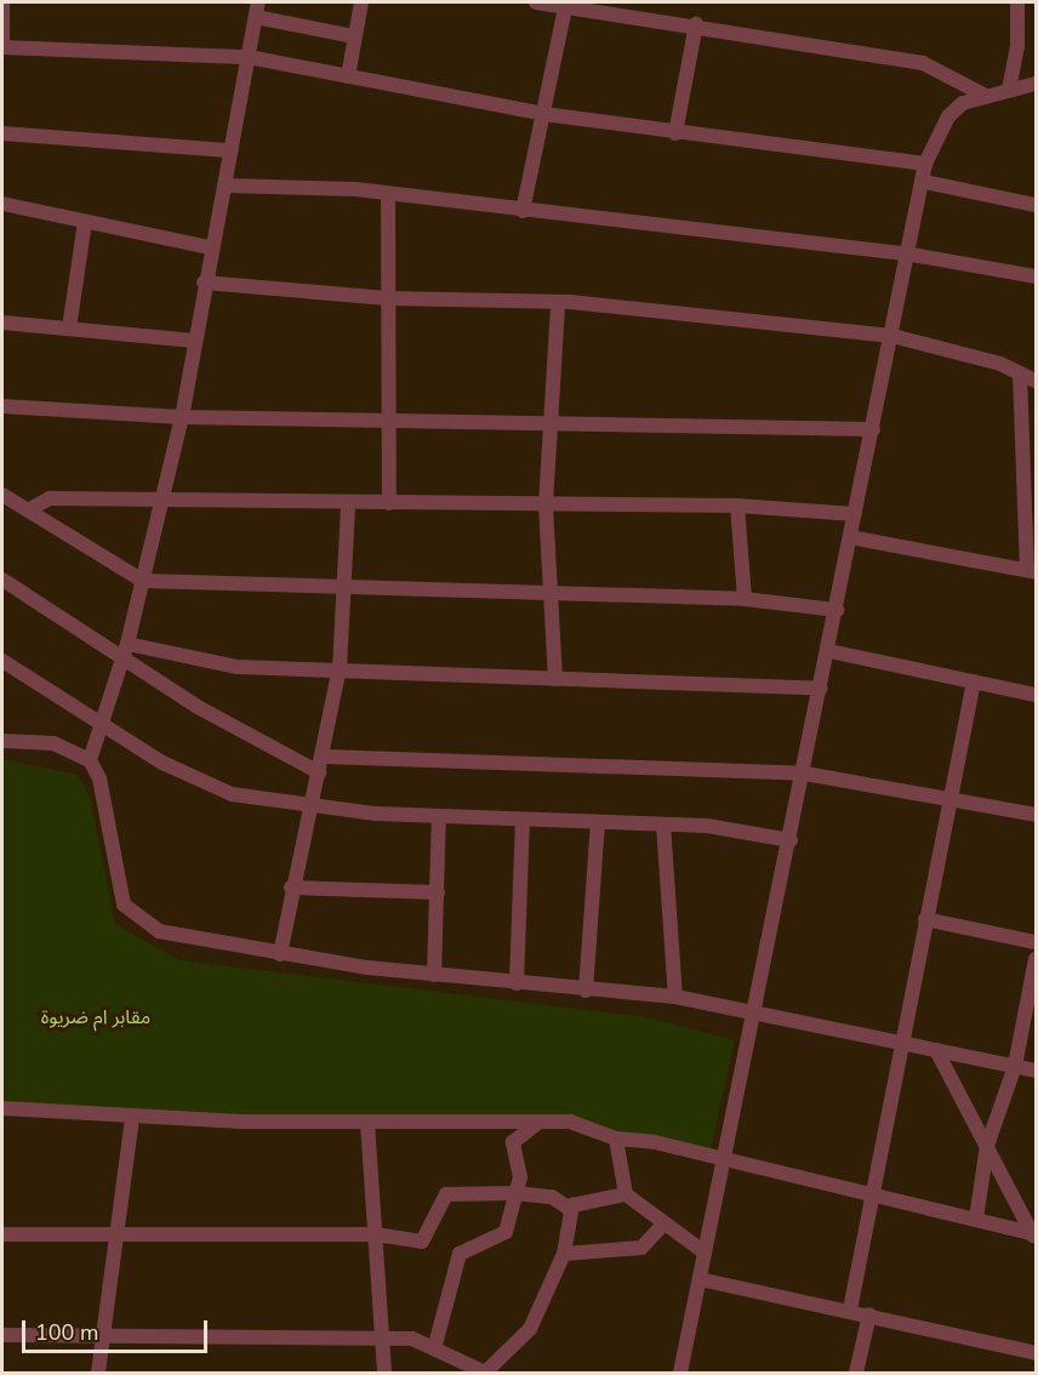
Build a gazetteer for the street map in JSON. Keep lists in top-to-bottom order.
{
  "parks": ["مقابر ام ضريوة"],
  "scale_bar": "100 m"
}
